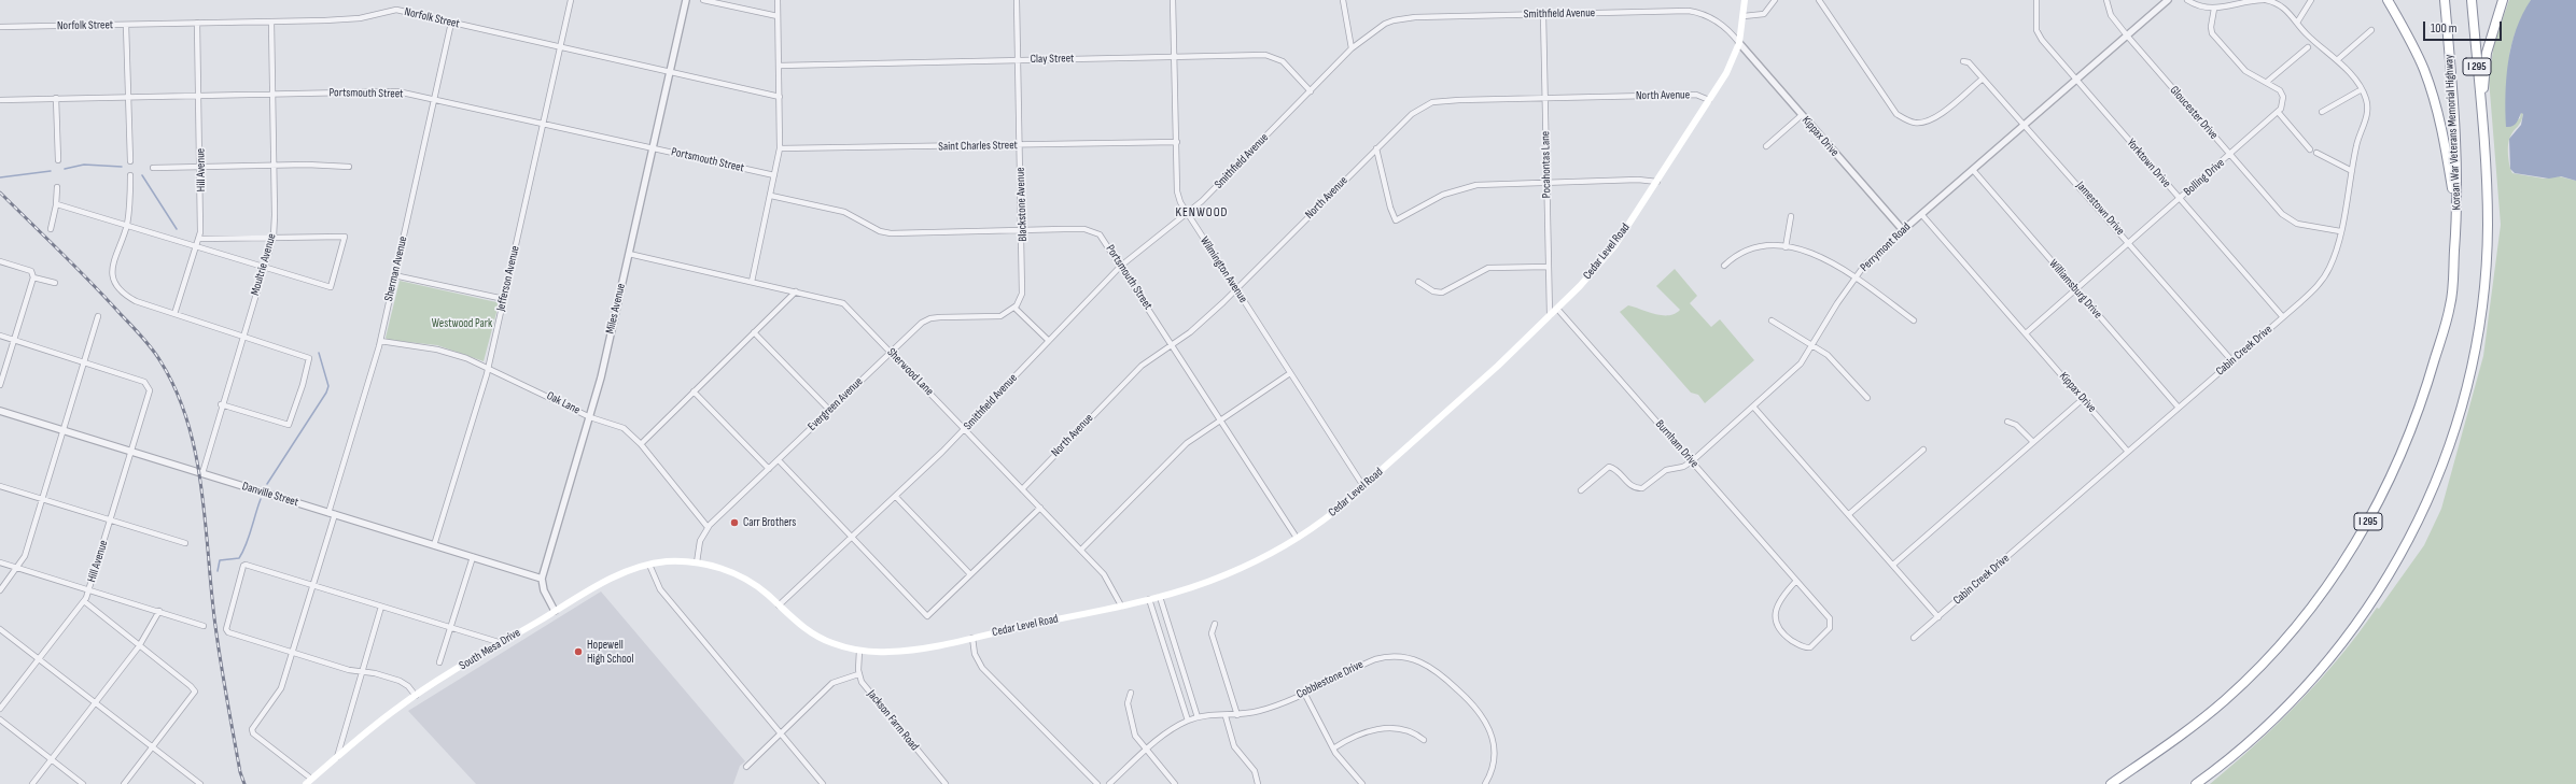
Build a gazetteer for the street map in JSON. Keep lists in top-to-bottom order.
{
  "streets": {
    "highway": ["I 295", "Korean War Veterans Memorial Highway"],
    "main road": ["Cedar Level Road", "South Mesa Drive"],
    "street": [
      "Smithfield Avenue",
      "Norfolk Street",
      "Clay Street",
      "Portsmouth Street",
      "North Avenue",
      "Gloucester Drive",
      "Kippax Drive",
      "Saint Charles Street",
      "Yorktown Drive",
      "Pocahontas Lane",
      "Hill Avenue",
      "Bolling Drive",
      "Blackstone Avenue",
      "Jamestown Drive",
      "Perrymont Road",
      "Moultrie Avenue",
      "Sherman Avenue",
      "Wilmington Avenue",
      "Jefferson Avenue",
      "Williamsburg Drive",
      "Miles Avenue",
      "Cabin Creek Drive",
      "Sherwood Lane",
      "Oak Lane",
      "Evergreen Avenue",
      "Burnham Drive",
      "Danville Street",
      "Cobblestone Drive",
      "Jackson Farm Road"
    ]
  },
  "crossings": [
    ["Smithfield Avenue", "Clay Street"],
    ["Smithfield Avenue", "Portsmouth Street"],
    ["Smithfield Avenue", "Kippax Drive"],
    ["Smithfield Avenue", "Pocahontas Lane"],
    ["Smithfield Avenue", "Cedar Level Road"],
    ["Smithfield Avenue", "Wilmington Avenue"],
    ["Smithfield Avenue", "Sherwood Lane"],
    ["Norfolk Street", "Hill Avenue"],
    ["Norfolk Street", "Moultrie Avenue"],
    ["Norfolk Street", "Sherman Avenue"],
    ["Norfolk Street", "Jefferson Avenue"],
    ["Norfolk Street", "Miles Avenue"],
    ["Clay Street", "Blackstone Avenue"],
    ["Clay Street", "Wilmington Avenue"],
    ["Portsmouth Street", "North Avenue"],
    ["Portsmouth Street", "Hill Avenue"],
    ["Portsmouth Street", "Blackstone Avenue"],
    ["Portsmouth Street", "Cedar Level Road"],
    ["Portsmouth Street", "Moultrie Avenue"],
    ["Portsmouth Street", "Sherman Avenue"],
    ["Portsmouth Street", "Jefferson Avenue"],
    ["Portsmouth Street", "Miles Avenue"],
    ["North Avenue", "Pocahontas Lane"],
    ["North Avenue", "Cedar Level Road"],
    ["North Avenue", "Wilmington Avenue"],
    ["North Avenue", "Sherwood Lane"],
    ["Gloucester Drive", "Bolling Drive"],
    ["Gloucester Drive", "Perrymont Road"],
    ["Gloucester Drive", "Cabin Creek Drive"],
    ["Kippax Drive", "Bolling Drive"],
    ["Kippax Drive", "Perrymont Road"],
    ["Kippax Drive", "Cedar Level Road"],
    ["Kippax Drive", "Cabin Creek Drive"],
    ["Saint Charles Street", "Blackstone Avenue"],
    ["Saint Charles Street", "Wilmington Avenue"],
    ["Yorktown Drive", "Bolling Drive"],
    ["Yorktown Drive", "Perrymont Road"],
    ["Yorktown Drive", "Cabin Creek Drive"],
    ["Pocahontas Lane", "Cedar Level Road"],
    ["Hill Avenue", "Danville Street"],
    ["Bolling Drive", "Jamestown Drive"],
    ["Bolling Drive", "Williamsburg Drive"],
    ["Blackstone Avenue", "Evergreen Avenue"],
    ["Jamestown Drive", "Perrymont Road"],
    ["Jamestown Drive", "Cabin Creek Drive"],
    ["Perrymont Road", "Williamsburg Drive"],
    ["Perrymont Road", "Burnham Drive"],
    ["Cedar Level Road", "Wilmington Avenue"],
    ["Cedar Level Road", "Sherwood Lane"],
    ["Cedar Level Road", "Burnham Drive"],
    ["Moultrie Avenue", "Danville Street"],
    ["Sherman Avenue", "Oak Lane"],
    ["Sherman Avenue", "Danville Street"],
    ["Sherman Avenue", "South Mesa Drive"],
    ["Jefferson Avenue", "Oak Lane"],
    ["Jefferson Avenue", "Danville Street"],
    ["Williamsburg Drive", "Cabin Creek Drive"],
    ["Miles Avenue", "Sherwood Lane"],
    ["Miles Avenue", "Oak Lane"],
    ["Miles Avenue", "Danville Street"],
    ["Sherwood Lane", "Evergreen Avenue"],
    ["Oak Lane", "Evergreen Avenue"],
    ["Evergreen Avenue", "South Mesa Drive"]
  ],
  "districts": ["KENWOOD"],
  "parks": ["Westwood Park"],
  "places": ["Carr Brothers", "Hopewell High School"],
  "scale_bar": "100 m"
}
